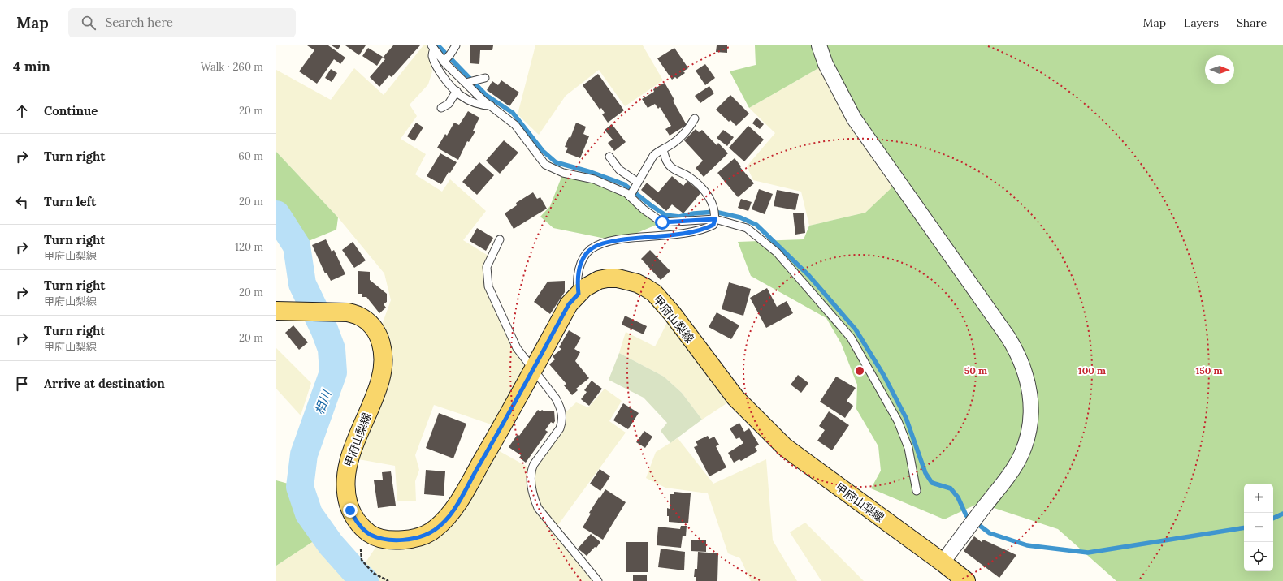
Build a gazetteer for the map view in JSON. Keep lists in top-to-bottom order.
{
  "streets": {
    "main road": ["甲府山梨線"]
  },
  "water": ["相川"],
  "north": "right",
  "page": {
    "header": "Map",
    "search": "Search here",
    "nav": ["Map", "Layers", "Share"],
    "heading": ["4 min", "Walk · 260 m"],
    "list": [
      ["Continue", "20 m"],
      ["Turn right", "60 m"],
      ["Turn left", "20 m"],
      ["Turn right", "甲府山梨線", "120 m"],
      ["Turn right", "甲府山梨線", "20 m"],
      ["Turn right", "甲府山梨線", "20 m"],
      "Arrive at destination"
    ],
    "map_buttons": ["+", "−"]
  },
  "rings": ["50 m", "100 m", "150 m"]
}
